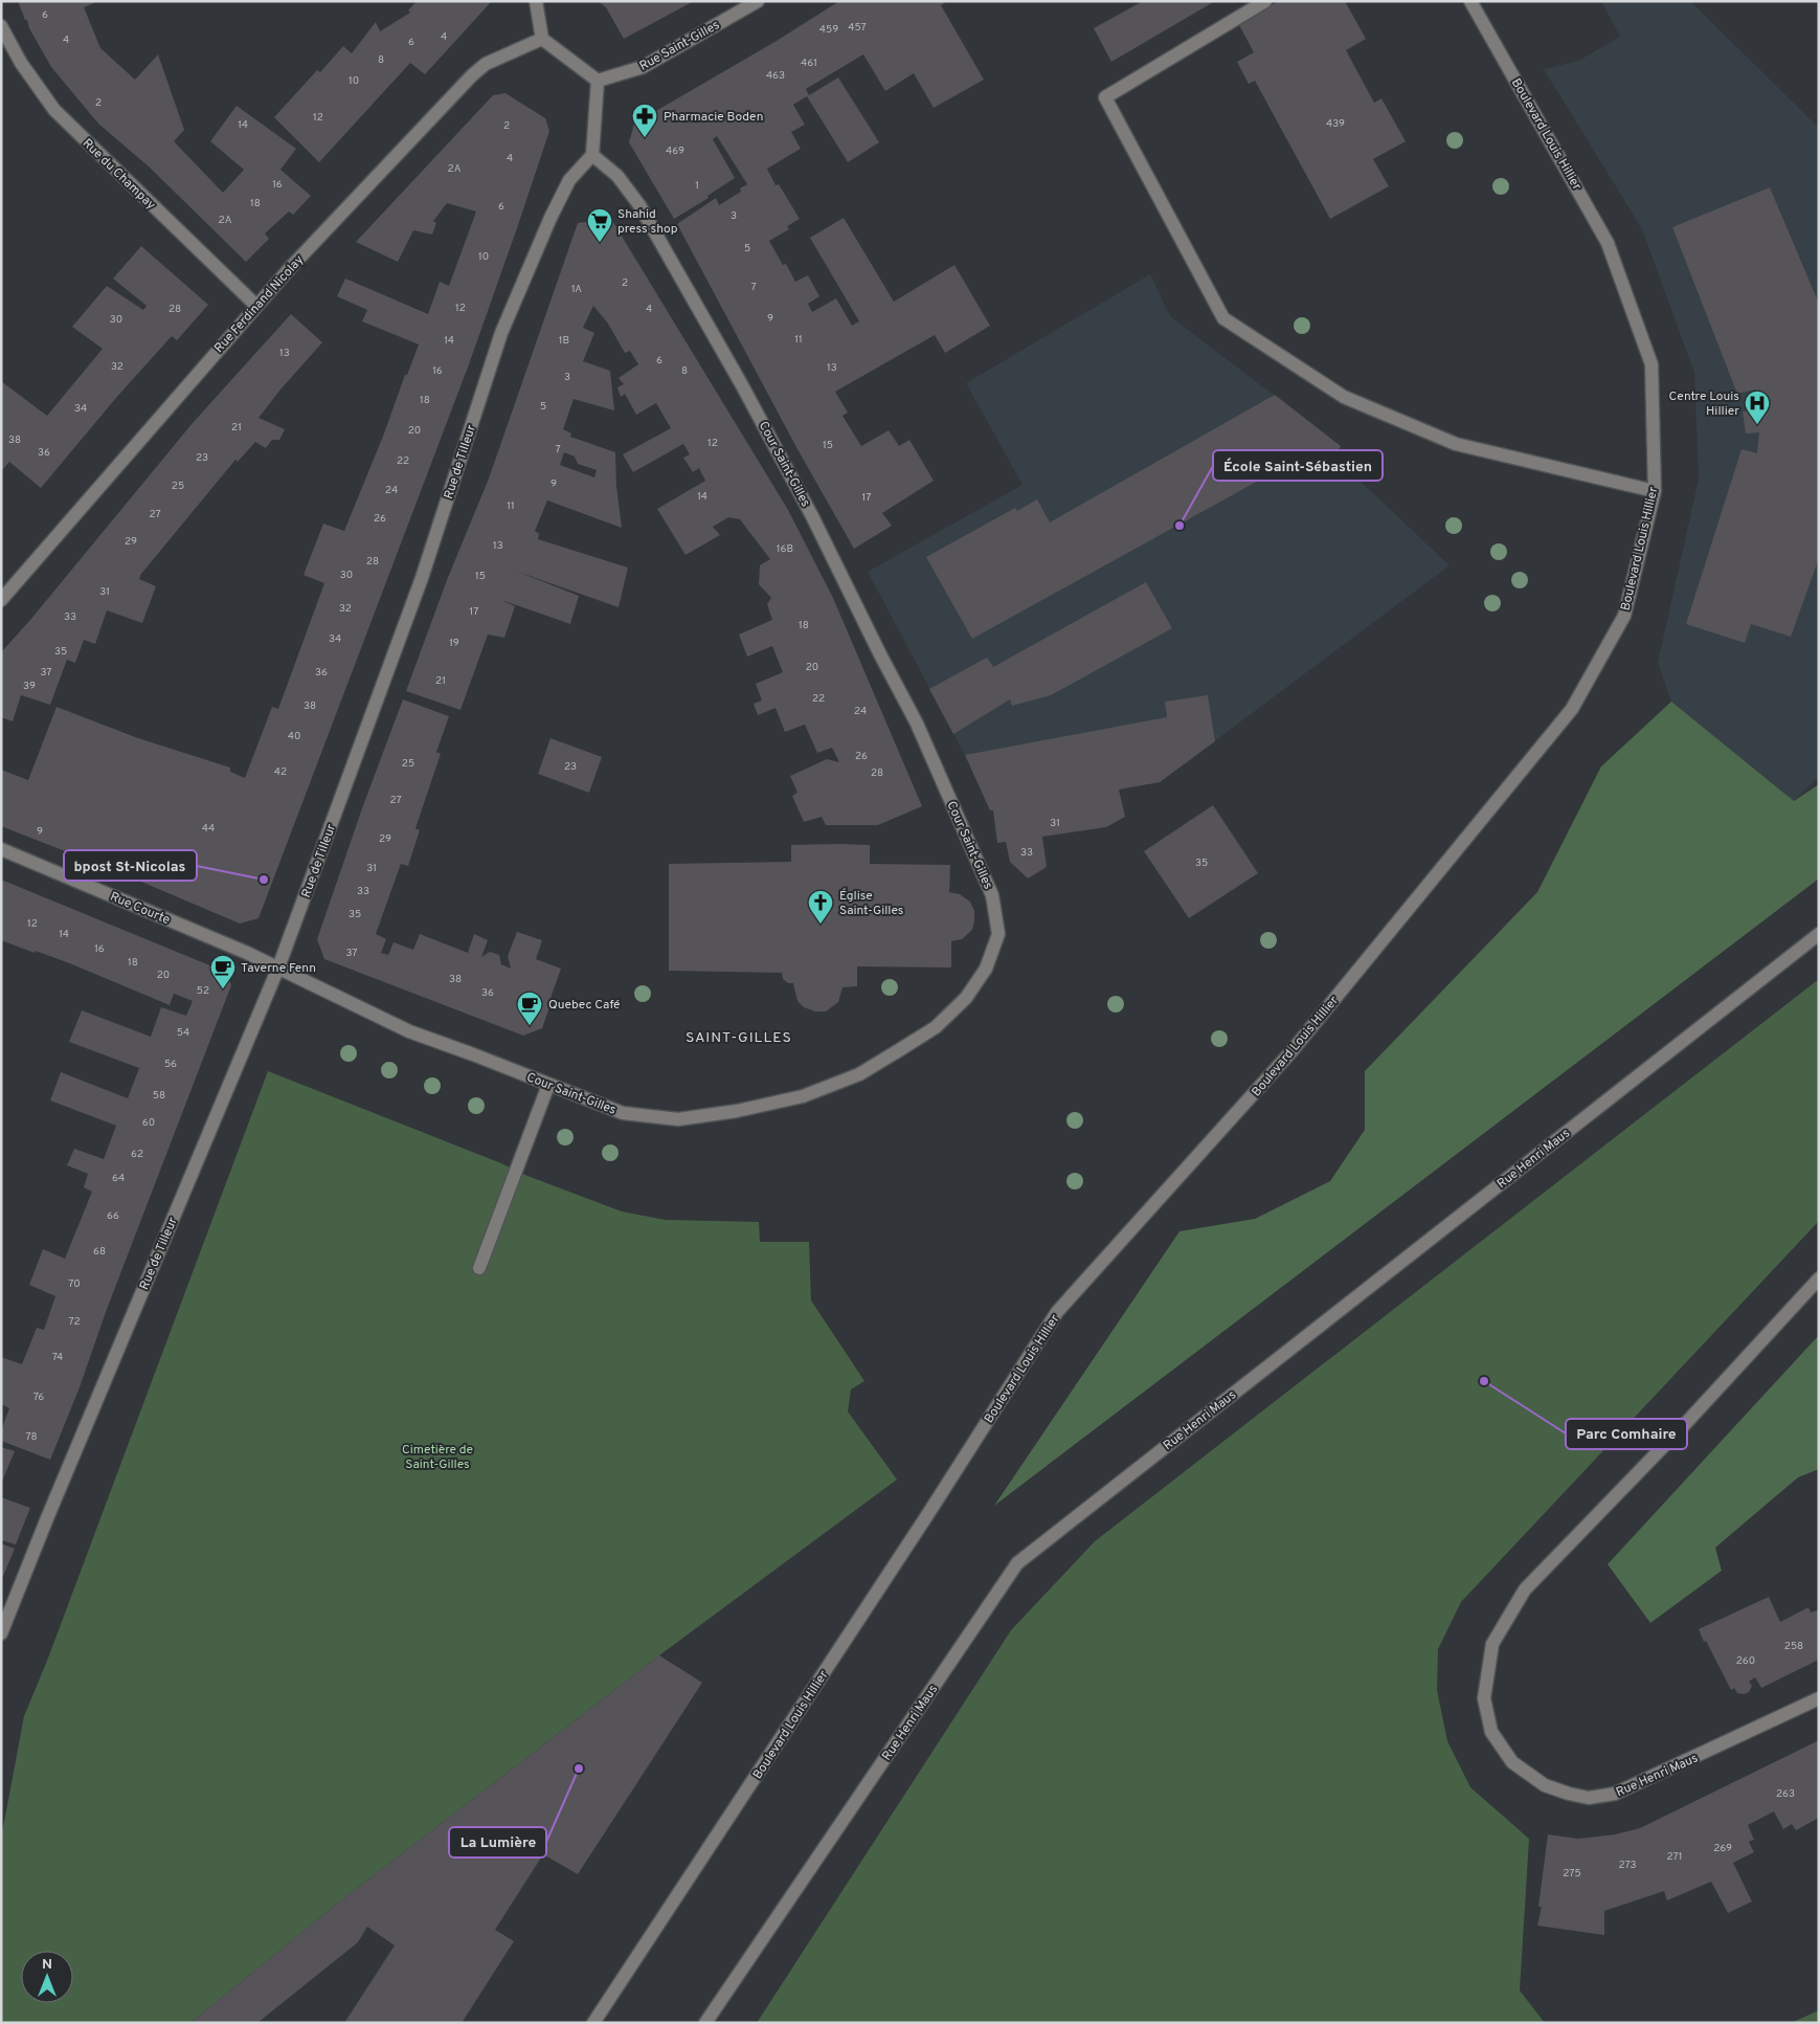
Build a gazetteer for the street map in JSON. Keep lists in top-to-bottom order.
{
  "streets": {
    "street": [
      "Rue Saint-Gilles",
      "Boulevard Louis Hillier",
      "Rue du Champay",
      "Rue Ferdinand Nicolay",
      "Rue de Tilleur",
      "Cour Saint-Gilles",
      "Rue Courte",
      "Rue Henri Maus"
    ]
  },
  "crossings": [
    ["Rue du Champay", "Rue Ferdinand Nicolay"],
    ["Rue de Tilleur", "Cour Saint-Gilles"],
    ["Rue de Tilleur", "Rue Courte"],
    ["Cour Saint-Gilles", "Rue Courte"]
  ],
  "districts": ["SAINT-GILLES"],
  "parks": ["Cimetière de Saint-Gilles"],
  "places": {
    "pharmacy": ["Pharmacie Boden"],
    "supermarket": ["Shahid press shop"],
    "hospital": ["Centre Louis Hillier"],
    "other": [
      "École Saint-Sébastien",
      "bpost St-Nicolas",
      "Parc Comhaire",
      "La Lumière"
    ],
    "church": ["Église Saint-Gilles"],
    "cafe": ["Taverne Fenn", "Quebec Café"]
  },
  "house_numbers": [
    "6",
    "457",
    "459",
    "4",
    "4",
    "6",
    "8",
    "461",
    "463",
    "10",
    "2",
    "12",
    "439",
    "14",
    "2",
    "469",
    "4",
    "2A",
    "16",
    "1",
    "18",
    "6",
    "3",
    "2A",
    "5",
    "10",
    "2",
    "7",
    "1A",
    "12",
    "28",
    "4",
    "9",
    "30",
    "11",
    "14",
    "1B",
    "13",
    "6",
    "32",
    "13",
    "16",
    "8",
    "3",
    "18",
    "5",
    "34",
    "21",
    "20",
    "38",
    "12",
    "15",
    "7",
    "36",
    "23",
    "22",
    "9",
    "25",
    "24",
    "14",
    "17",
    "11",
    "27",
    "26",
    "29",
    "13",
    "16B",
    "28",
    "30",
    "15",
    "31",
    "32",
    "17",
    "33",
    "18",
    "34",
    "19",
    "35",
    "20",
    "37",
    "36",
    "21",
    "39",
    "22",
    "38",
    "24",
    "40",
    "26",
    "25",
    "23",
    "42",
    "28",
    "27",
    "31",
    "44",
    "9",
    "29",
    "33",
    "35",
    "31",
    "33",
    "35",
    "12",
    "14",
    "16",
    "37",
    "18",
    "20",
    "38",
    "52",
    "36",
    "54",
    "56",
    "58",
    "60",
    "62",
    "64",
    "66",
    "68",
    "70",
    "72",
    "74",
    "76",
    "78",
    "258",
    "260",
    "263",
    "269",
    "271",
    "273",
    "275"
  ],
  "north": "top"
}
